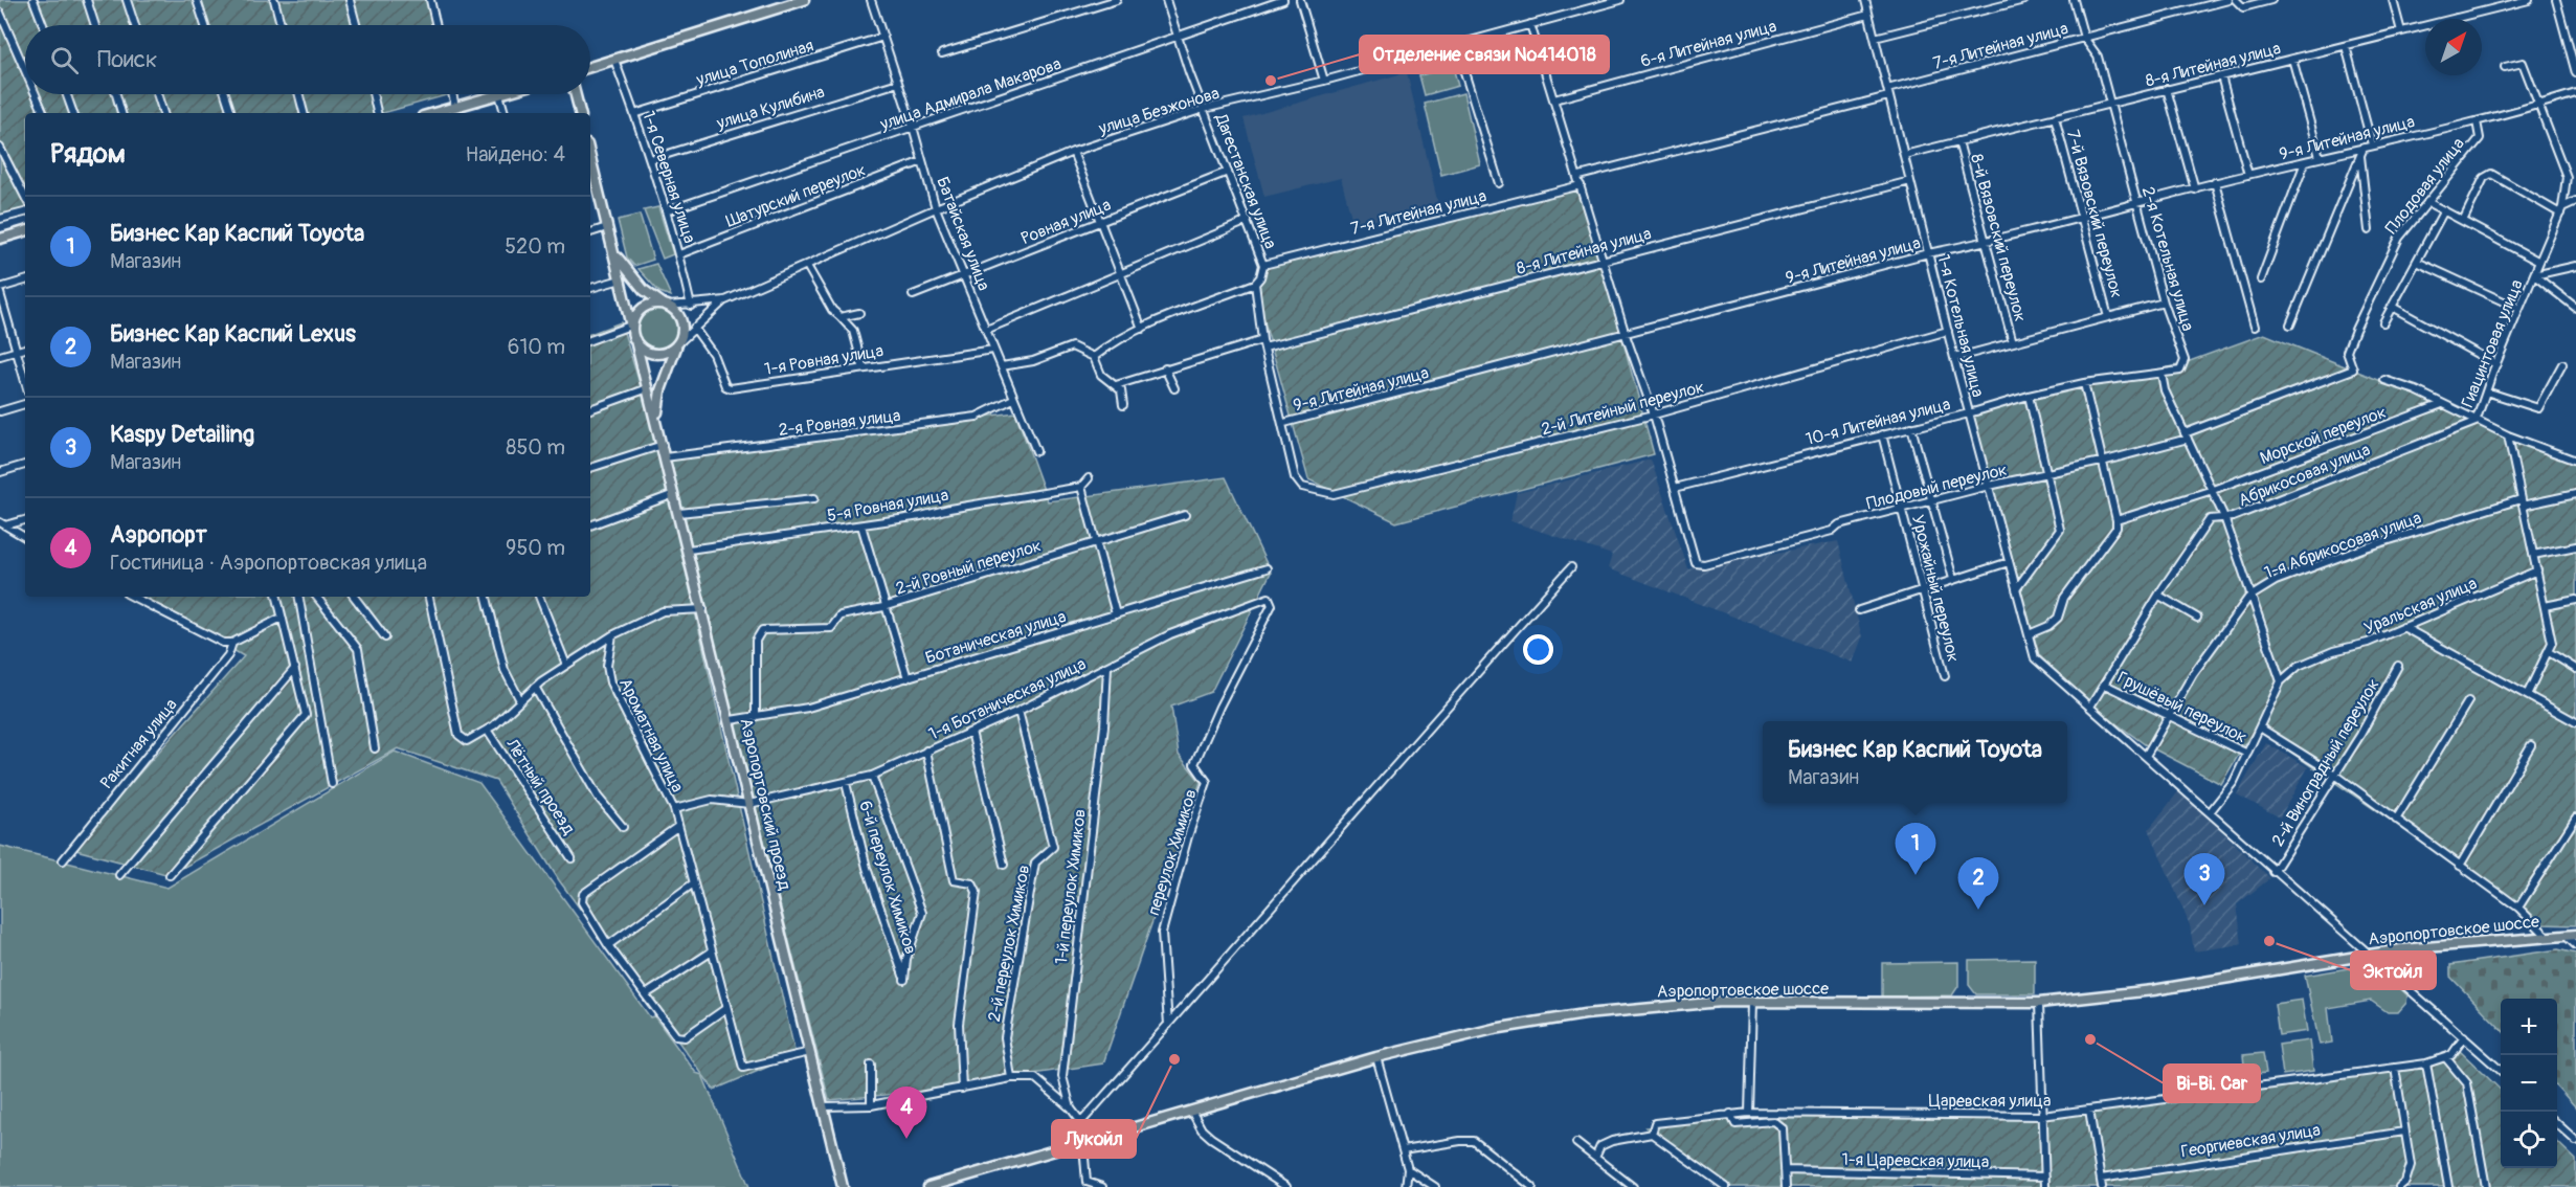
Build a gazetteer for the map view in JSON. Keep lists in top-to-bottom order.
{
  "streets": {
    "main road": ["Аэропортовский проезд", "Аэропортовское шоссе"],
    "street": [
      "6-я Литейная улица",
      "7-я Литейная улица",
      "улица Тополиная",
      "8-я Литейная улица",
      "улица Адмирала Макарова",
      "улица Кулибина",
      "улица Безжонова",
      "9-я Литейная улица",
      "1-я Северная улица",
      "Дагестанская улица",
      "Плодовая улица",
      "Шатурский переулок",
      "7-й Вязовский переулок",
      "Ровная улица",
      "Батайская улица",
      "8-й Вязовский переулок",
      "2-я Котельная улица",
      "1-я Котельная улица",
      "Гиацинтовая улица",
      "1-я Ровная улица",
      "2-й Литейный переулок",
      "10-я Литейная улица",
      "2-я Ровная улица",
      "Морской переулок",
      "Абрикосовая улица",
      "Плодовый переулок",
      "5-я Ровная улица",
      "1-я Абрикосовая улица",
      "2-й Ровный переулок",
      "Урожайный переулок",
      "Уральская улица",
      "Ботаническая улица",
      "1-я Ботаническая улица",
      "Грушёвый переулок",
      "Ароматная улица",
      "Ракитная улица",
      "2-й Виноградный переулок",
      "Лётный проезд",
      "переулок Химиков",
      "6-й переулок Химиков",
      "1-й переулок Химиков",
      "2-й переулок Химиков",
      "Царевская улица",
      "Георгиевская улица",
      "1-я Царевская улица"
    ]
  },
  "crossings": [
    ["6-я Литейная улица", "1-я Котельная улица"],
    ["7-я Литейная улица", "Дагестанская улица"],
    ["7-я Литейная улица", "2-я Котельная улица"],
    ["7-я Литейная улица", "1-я Котельная улица"],
    ["улица Тополиная", "1-я Северная улица"],
    ["улица Тополиная", "Батайская улица"],
    ["8-я Литейная улица", "7-й Вязовский переулок"],
    ["8-я Литейная улица", "8-й Вязовский переулок"],
    ["8-я Литейная улица", "2-я Котельная улица"],
    ["8-я Литейная улица", "1-я Котельная улица"],
    ["улица Адмирала Макарова", "1-я Северная улица"],
    ["улица Адмирала Макарова", "Дагестанская улица"],
    ["улица Адмирала Макарова", "Батайская улица"],
    ["улица Кулибина", "1-я Северная улица"],
    ["улица Кулибина", "Батайская улица"],
    ["улица Безжонова", "Дагестанская улица"],
    ["улица Безжонова", "Батайская улица"],
    ["9-я Литейная улица", "Плодовая улица"],
    ["9-я Литейная улица", "7-й Вязовский переулок"],
    ["9-я Литейная улица", "8-й Вязовский переулок"],
    ["9-я Литейная улица", "2-я Котельная улица"],
    ["9-я Литейная улица", "1-я Котельная улица"],
    ["9-я Литейная улица", "Гиацинтовая улица"],
    ["9-я Литейная улица", "2-й Литейный переулок"],
    ["1-я Северная улица", "Шатурский переулок"],
    ["Дагестанская улица", "Ровная улица"],
    ["Плодовая улица", "Плодовый переулок"],
    ["Шатурский переулок", "Батайская улица"],
    ["Ровная улица", "Батайская улица"],
    ["Батайская улица", "1-я Ровная улица"],
    ["Батайская улица", "2-я Ровная улица"],
    ["2-я Котельная улица", "10-я Литейная улица"],
    ["1-я Котельная улица", "2-й Литейный переулок"],
    ["1-я Котельная улица", "10-я Литейная улица"],
    ["1-я Котельная улица", "Абрикосовая улица"],
    ["1-я Котельная улица", "Плодовый переулок"],
    ["Гиацинтовая улица", "Абрикосовая улица"],
    ["10-я Литейная улица", "Плодовый переулок"],
    ["10-я Литейная улица", "Урожайный переулок"],
    ["2-я Ровная улица", "Аэропортовский проезд"],
    ["Абрикосовая улица", "Грушёвый переулок"],
    ["Плодовый переулок", "Урожайный переулок"],
    ["5-я Ровная улица", "Аэропортовский проезд"],
    ["1-я Абрикосовая улица", "Грушёвый переулок"],
    ["2-й Ровный переулок", "Ботаническая улица"],
    ["Ботаническая улица", "Аэропортовский проезд"],
    ["1-я Ботаническая улица", "Ароматная улица"],
    ["1-я Ботаническая улица", "Аэропортовский проезд"],
    ["1-я Ботаническая улица", "переулок Химиков"],
    ["1-я Ботаническая улица", "6-й переулок Химиков"],
    ["1-я Ботаническая улица", "1-й переулок Химиков"],
    ["1-я Ботаническая улица", "2-й переулок Химиков"],
    ["Ароматная улица", "Аэропортовский проезд"]
  ],
  "places": [
    "Отделение связи №414018",
    "Эктойл",
    "Bi-Bi. Car",
    "Лукойл"
  ],
  "north": "top right",
  "page": {
    "search": "Поиск",
    "heading": ["Рядом", "Найдено: 4"],
    "list": [
      {
        "mark": "1",
        "name": "Бизнес Кар Каспий Toyota",
        "note": "Магазин",
        "value": "520 m"
      },
      {
        "mark": "2",
        "name": "Бизнес Кар Каспий Lexus",
        "note": "Магазин",
        "value": "610 m"
      },
      {
        "mark": "3",
        "name": "Kaspy Detailing",
        "note": "Магазин",
        "value": "850 m"
      },
      {
        "mark": "4",
        "name": "Аэропорт",
        "note": "Гостиница · Аэропортовская улица",
        "value": "950 m"
      }
    ],
    "popup": ["Бизнес Кар Каспий Toyota", "Магазин"],
    "pins": [
      "1",
      "3",
      "2",
      "4"
    ],
    "map_buttons": ["+", "−"]
  }
}
